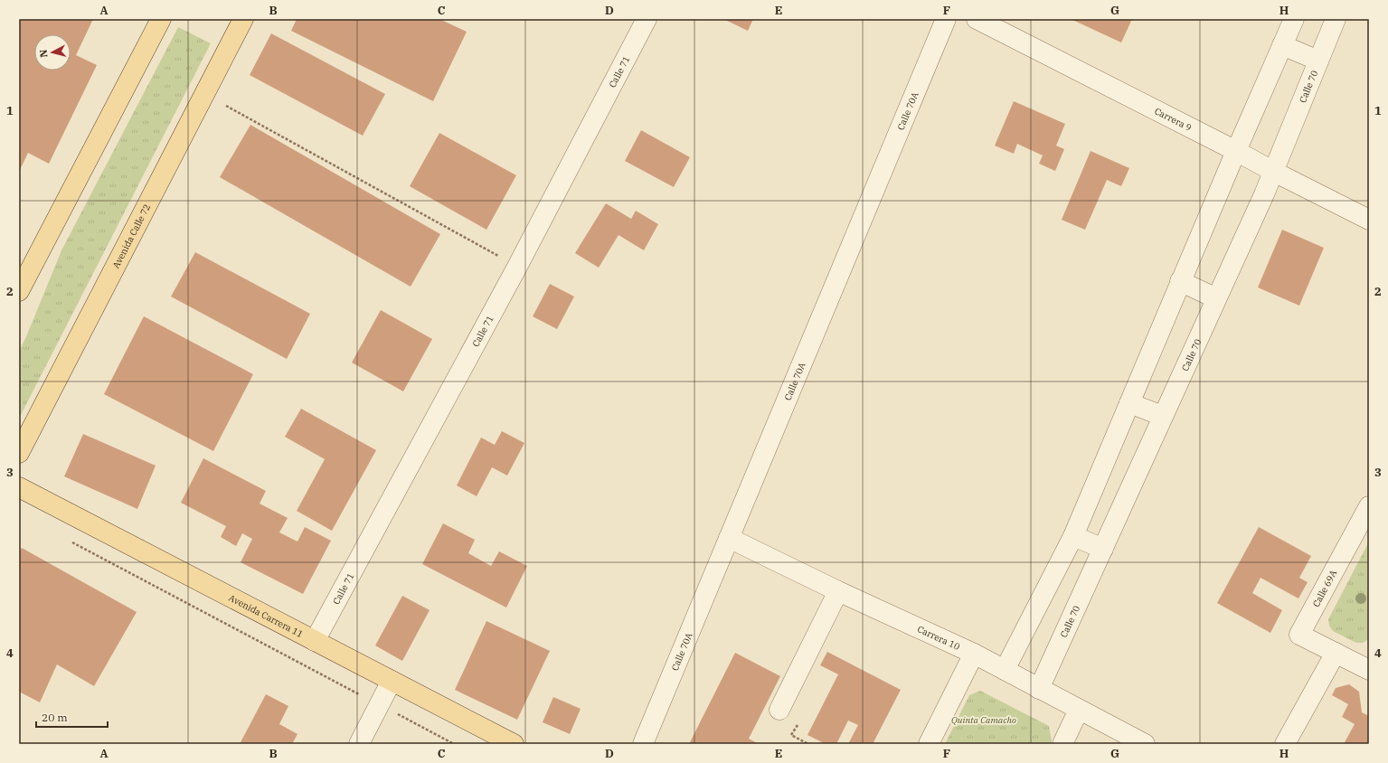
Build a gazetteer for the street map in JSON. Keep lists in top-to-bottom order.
{
  "streets": {
    "main road": ["Avenida Calle 72", "Avenida Carrera 11"],
    "street": [
      "Calle 71",
      "Calle 70",
      "Calle 70A",
      "Carrera 9",
      "Calle 69A",
      "Carrera 10"
    ]
  },
  "crossings": [
    ["Calle 71", "Avenida Carrera 11"],
    ["Calle 70", "Carrera 9"],
    ["Calle 70", "Carrera 10"],
    ["Calle 70A", "Carrera 10"]
  ],
  "parks": ["Quinta Camacho"],
  "scale_bar": "20 m",
  "north": "left",
  "grid": {
    "columns": [
      "A",
      "B",
      "C",
      "D",
      "E",
      "F",
      "G",
      "H"
    ],
    "rows": [
      "1",
      "2",
      "3",
      "4"
    ]
  }
}
